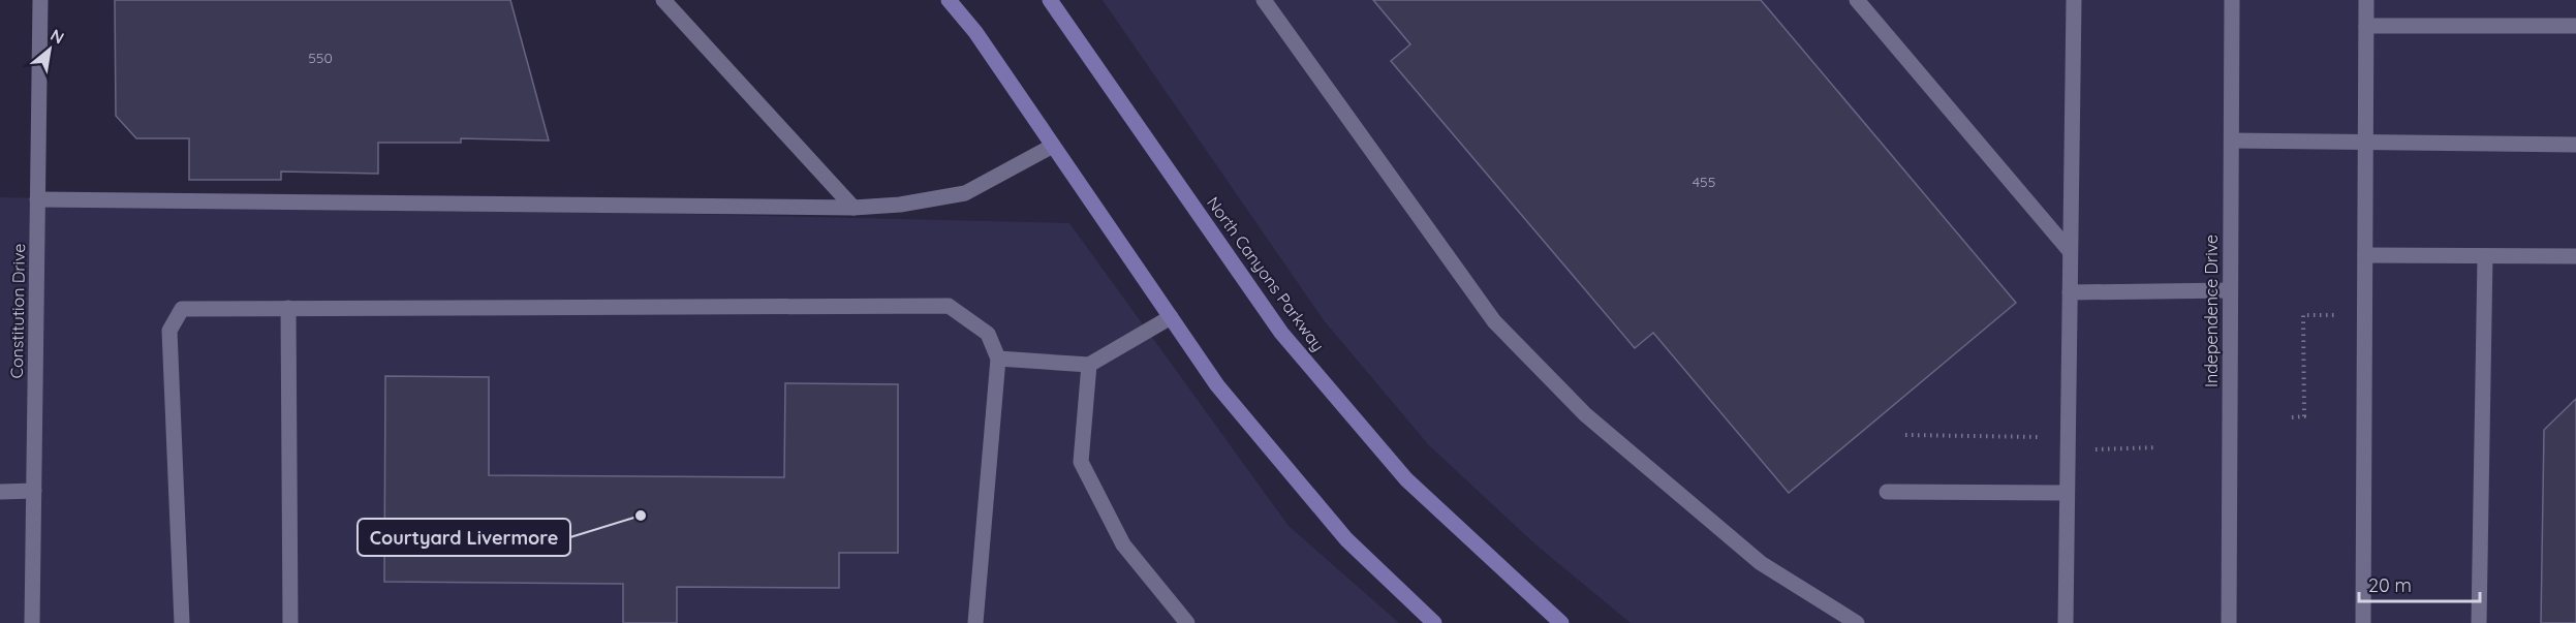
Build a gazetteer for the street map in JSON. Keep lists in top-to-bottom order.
{
  "streets": {
    "main road": ["North Canyons Parkway"],
    "street": ["Constitution Drive", "Independence Drive"]
  },
  "places": ["Courtyard Livermore"],
  "house_numbers": ["550", "455"],
  "scale_bar": "20 m",
  "north": "top right"
}
